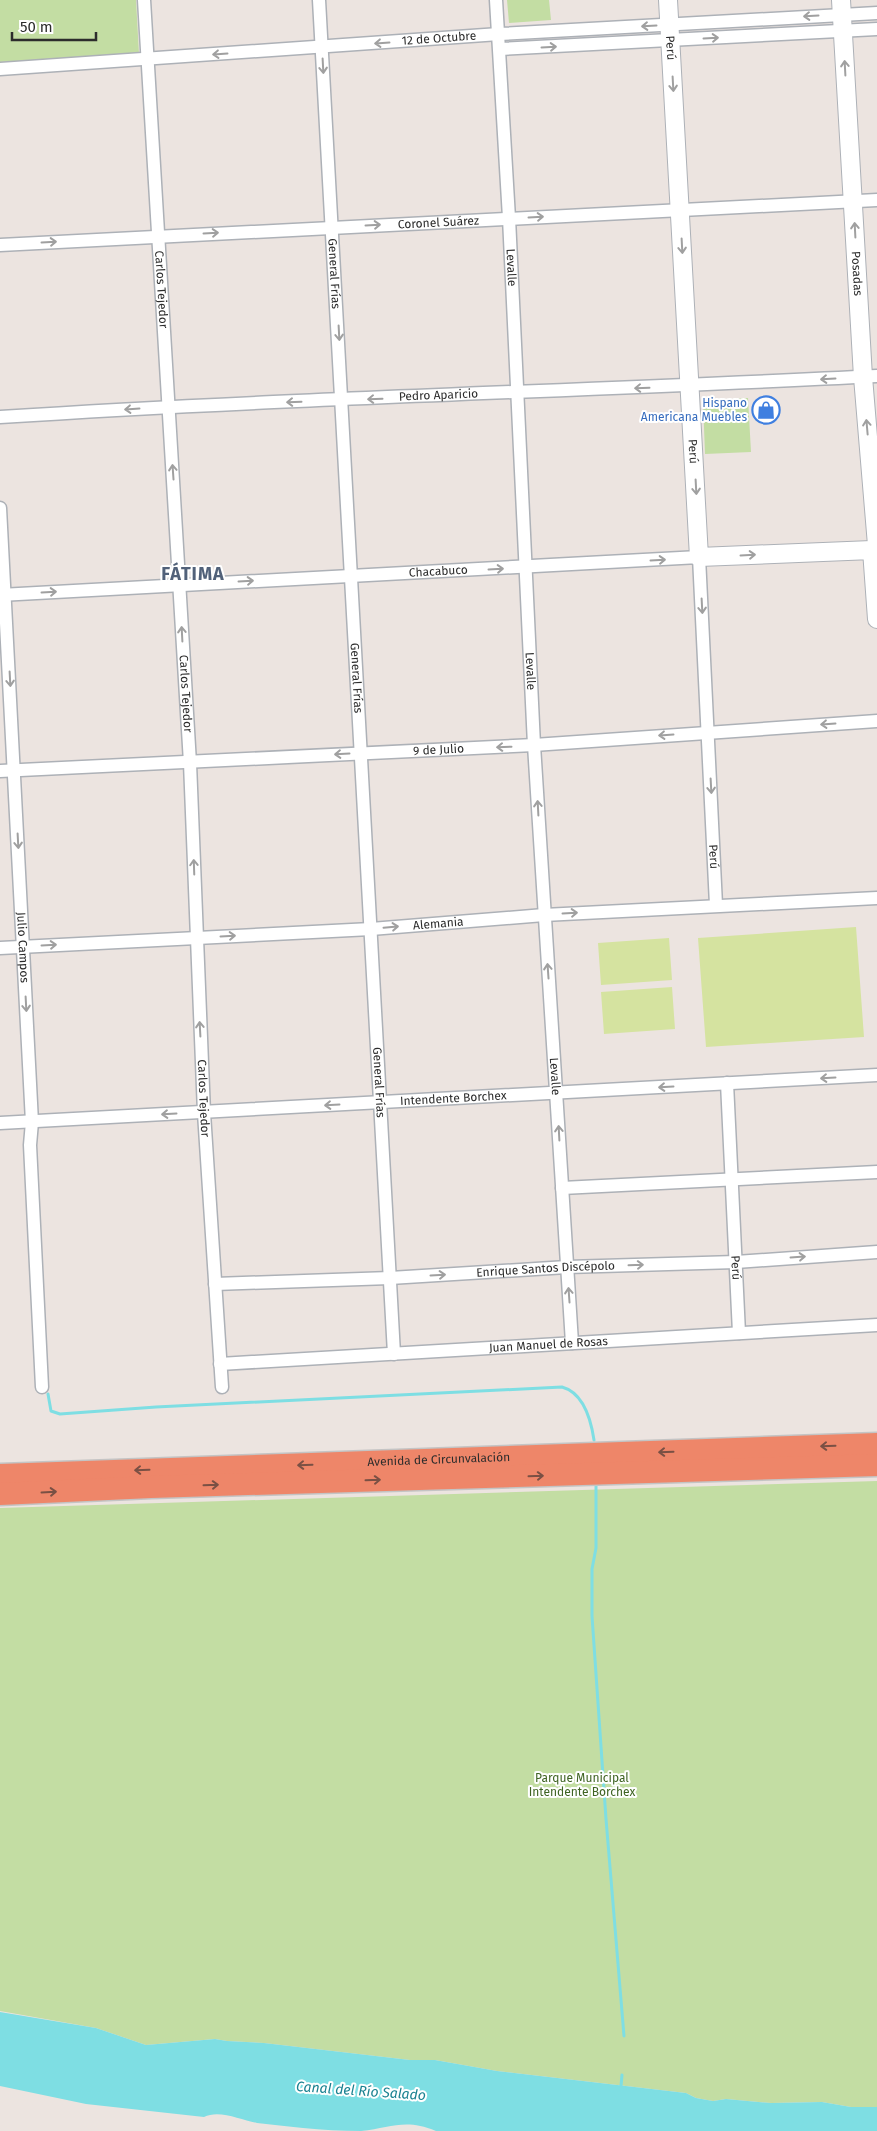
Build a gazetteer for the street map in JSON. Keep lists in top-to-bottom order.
{
  "streets": {
    "highway": ["Avenida de Circunvalación"],
    "main road": ["Perú", "Posadas", "Chacabuco"],
    "street": [
      "12 de Octubre",
      "Coronel Suárez",
      "Levalle",
      "General Frías",
      "Carlos Tejedor",
      "Pedro Aparicio",
      "9 de Julio",
      "Alemania",
      "Julio Campos",
      "Intendente Borchex",
      "Enrique Santos Discépolo",
      "Juan Manuel de Rosas"
    ]
  },
  "crossings": [
    ["12 de Octubre", "Perú"],
    ["12 de Octubre", "Levalle"],
    ["12 de Octubre", "General Frías"],
    ["12 de Octubre", "Posadas"],
    ["12 de Octubre", "Carlos Tejedor"],
    ["Perú", "Coronel Suárez"],
    ["Perú", "Pedro Aparicio"],
    ["Perú", "Chacabuco"],
    ["Perú", "9 de Julio"],
    ["Perú", "Alemania"],
    ["Perú", "Intendente Borchex"],
    ["Perú", "Enrique Santos Discépolo"],
    ["Perú", "Juan Manuel de Rosas"],
    ["Coronel Suárez", "Levalle"],
    ["Coronel Suárez", "General Frías"],
    ["Coronel Suárez", "Posadas"],
    ["Coronel Suárez", "Carlos Tejedor"],
    ["Levalle", "Pedro Aparicio"],
    ["Levalle", "Chacabuco"],
    ["Levalle", "9 de Julio"],
    ["Levalle", "Alemania"],
    ["Levalle", "Intendente Borchex"],
    ["Levalle", "Enrique Santos Discépolo"],
    ["Levalle", "Juan Manuel de Rosas"],
    ["General Frías", "Pedro Aparicio"],
    ["General Frías", "Chacabuco"],
    ["General Frías", "9 de Julio"],
    ["General Frías", "Alemania"],
    ["General Frías", "Intendente Borchex"],
    ["General Frías", "Enrique Santos Discépolo"],
    ["General Frías", "Juan Manuel de Rosas"],
    ["Posadas", "Pedro Aparicio"],
    ["Posadas", "Chacabuco"],
    ["Carlos Tejedor", "Pedro Aparicio"],
    ["Carlos Tejedor", "Chacabuco"],
    ["Carlos Tejedor", "9 de Julio"],
    ["Carlos Tejedor", "Alemania"],
    ["Carlos Tejedor", "Intendente Borchex"],
    ["Carlos Tejedor", "Enrique Santos Discépolo"],
    ["Carlos Tejedor", "Juan Manuel de Rosas"],
    ["Chacabuco", "Julio Campos"],
    ["9 de Julio", "Julio Campos"],
    ["Alemania", "Julio Campos"],
    ["Julio Campos", "Intendente Borchex"]
  ],
  "one_way": [
    "Perú",
    "Coronel Suárez",
    "Levalle",
    "Posadas",
    "Carlos Tejedor",
    "Pedro Aparicio",
    "Chacabuco",
    "9 de Julio",
    "Alemania",
    "Julio Campos"
  ],
  "districts": ["FÁTIMA"],
  "water": ["Canal del Río Salado"],
  "parks": ["Parque Municipal Intendente Borchex"],
  "places": {
    "shop": ["Hispano Americana Muebles"]
  },
  "scale_bar": "50 m"
}
